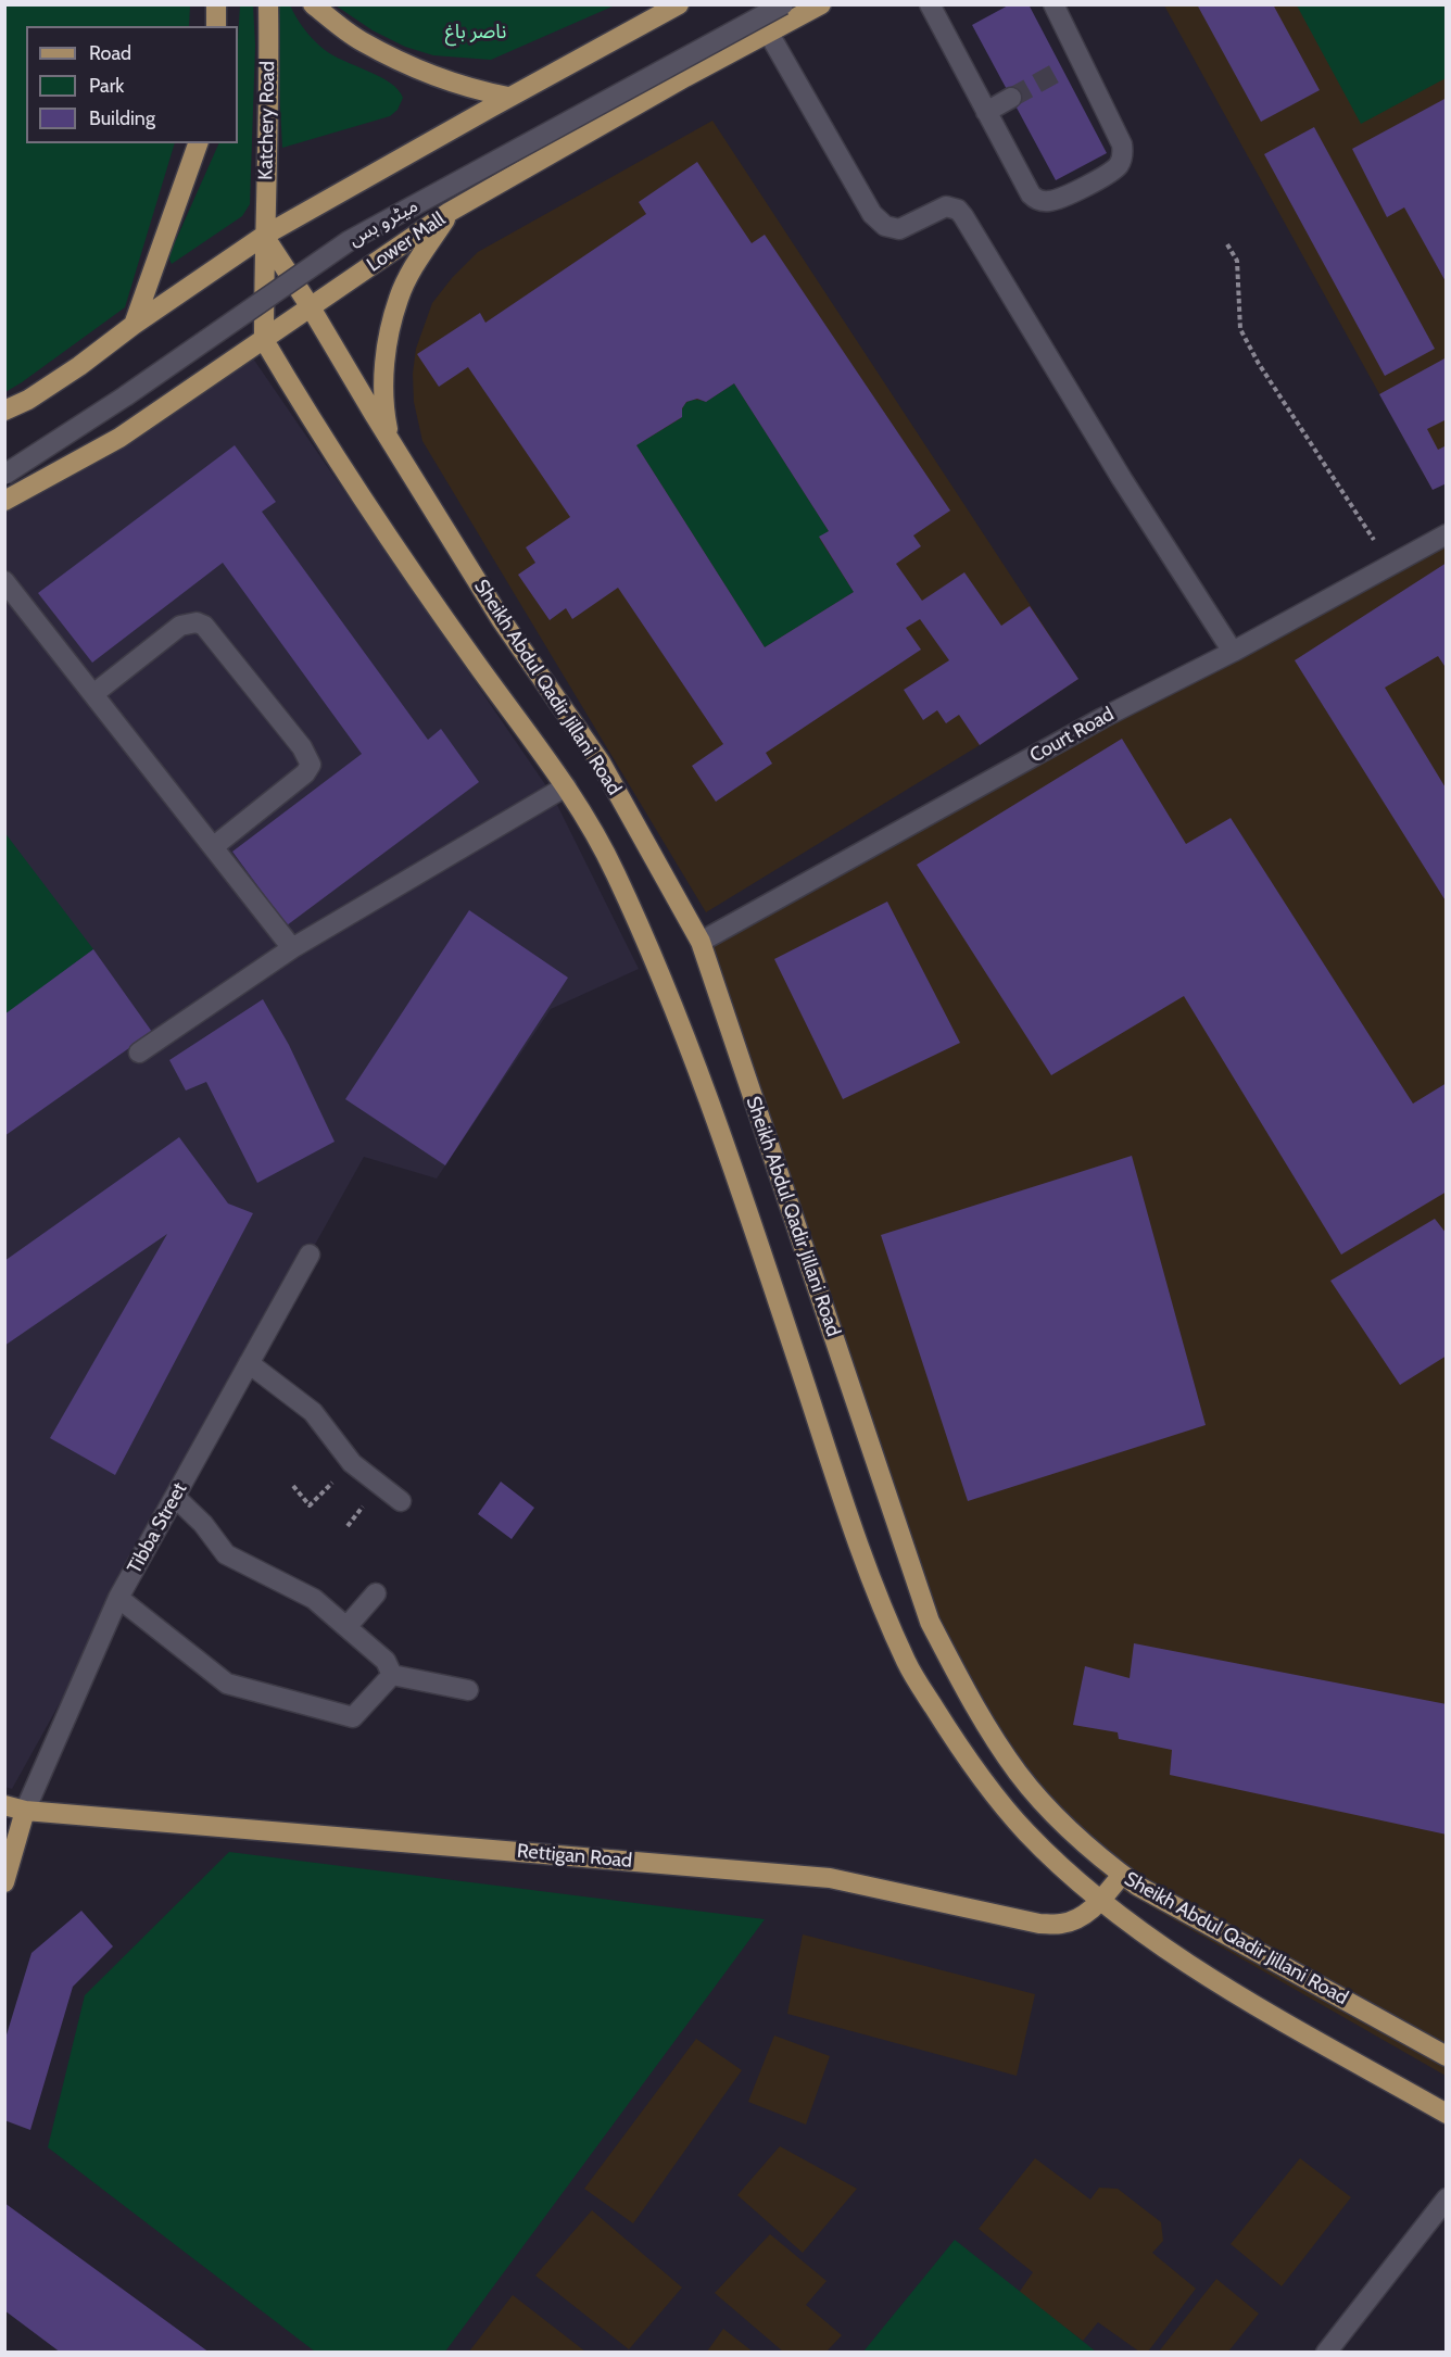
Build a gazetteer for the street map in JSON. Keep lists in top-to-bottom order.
{
  "streets": {
    "main road": [
      "Katchery Road",
      "Lower Mall",
      "Sheikh Abdul Qadir Jillani Road",
      "Rettigan Road"
    ],
    "street": ["میٹرو بس", "Court Road", "Tibba Street"]
  },
  "crossings": [
    ["Katchery Road", "Lower Mall"],
    ["Katchery Road", "Sheikh Abdul Qadir Jillani Road"],
    ["Lower Mall", "Sheikh Abdul Qadir Jillani Road"],
    ["Sheikh Abdul Qadir Jillani Road", "Court Road"],
    ["Sheikh Abdul Qadir Jillani Road", "Rettigan Road"],
    ["Tibba Street", "Rettigan Road"]
  ],
  "parks": ["ناصر باغ"],
  "legend": ["Road", "Park", "Building"]
}
